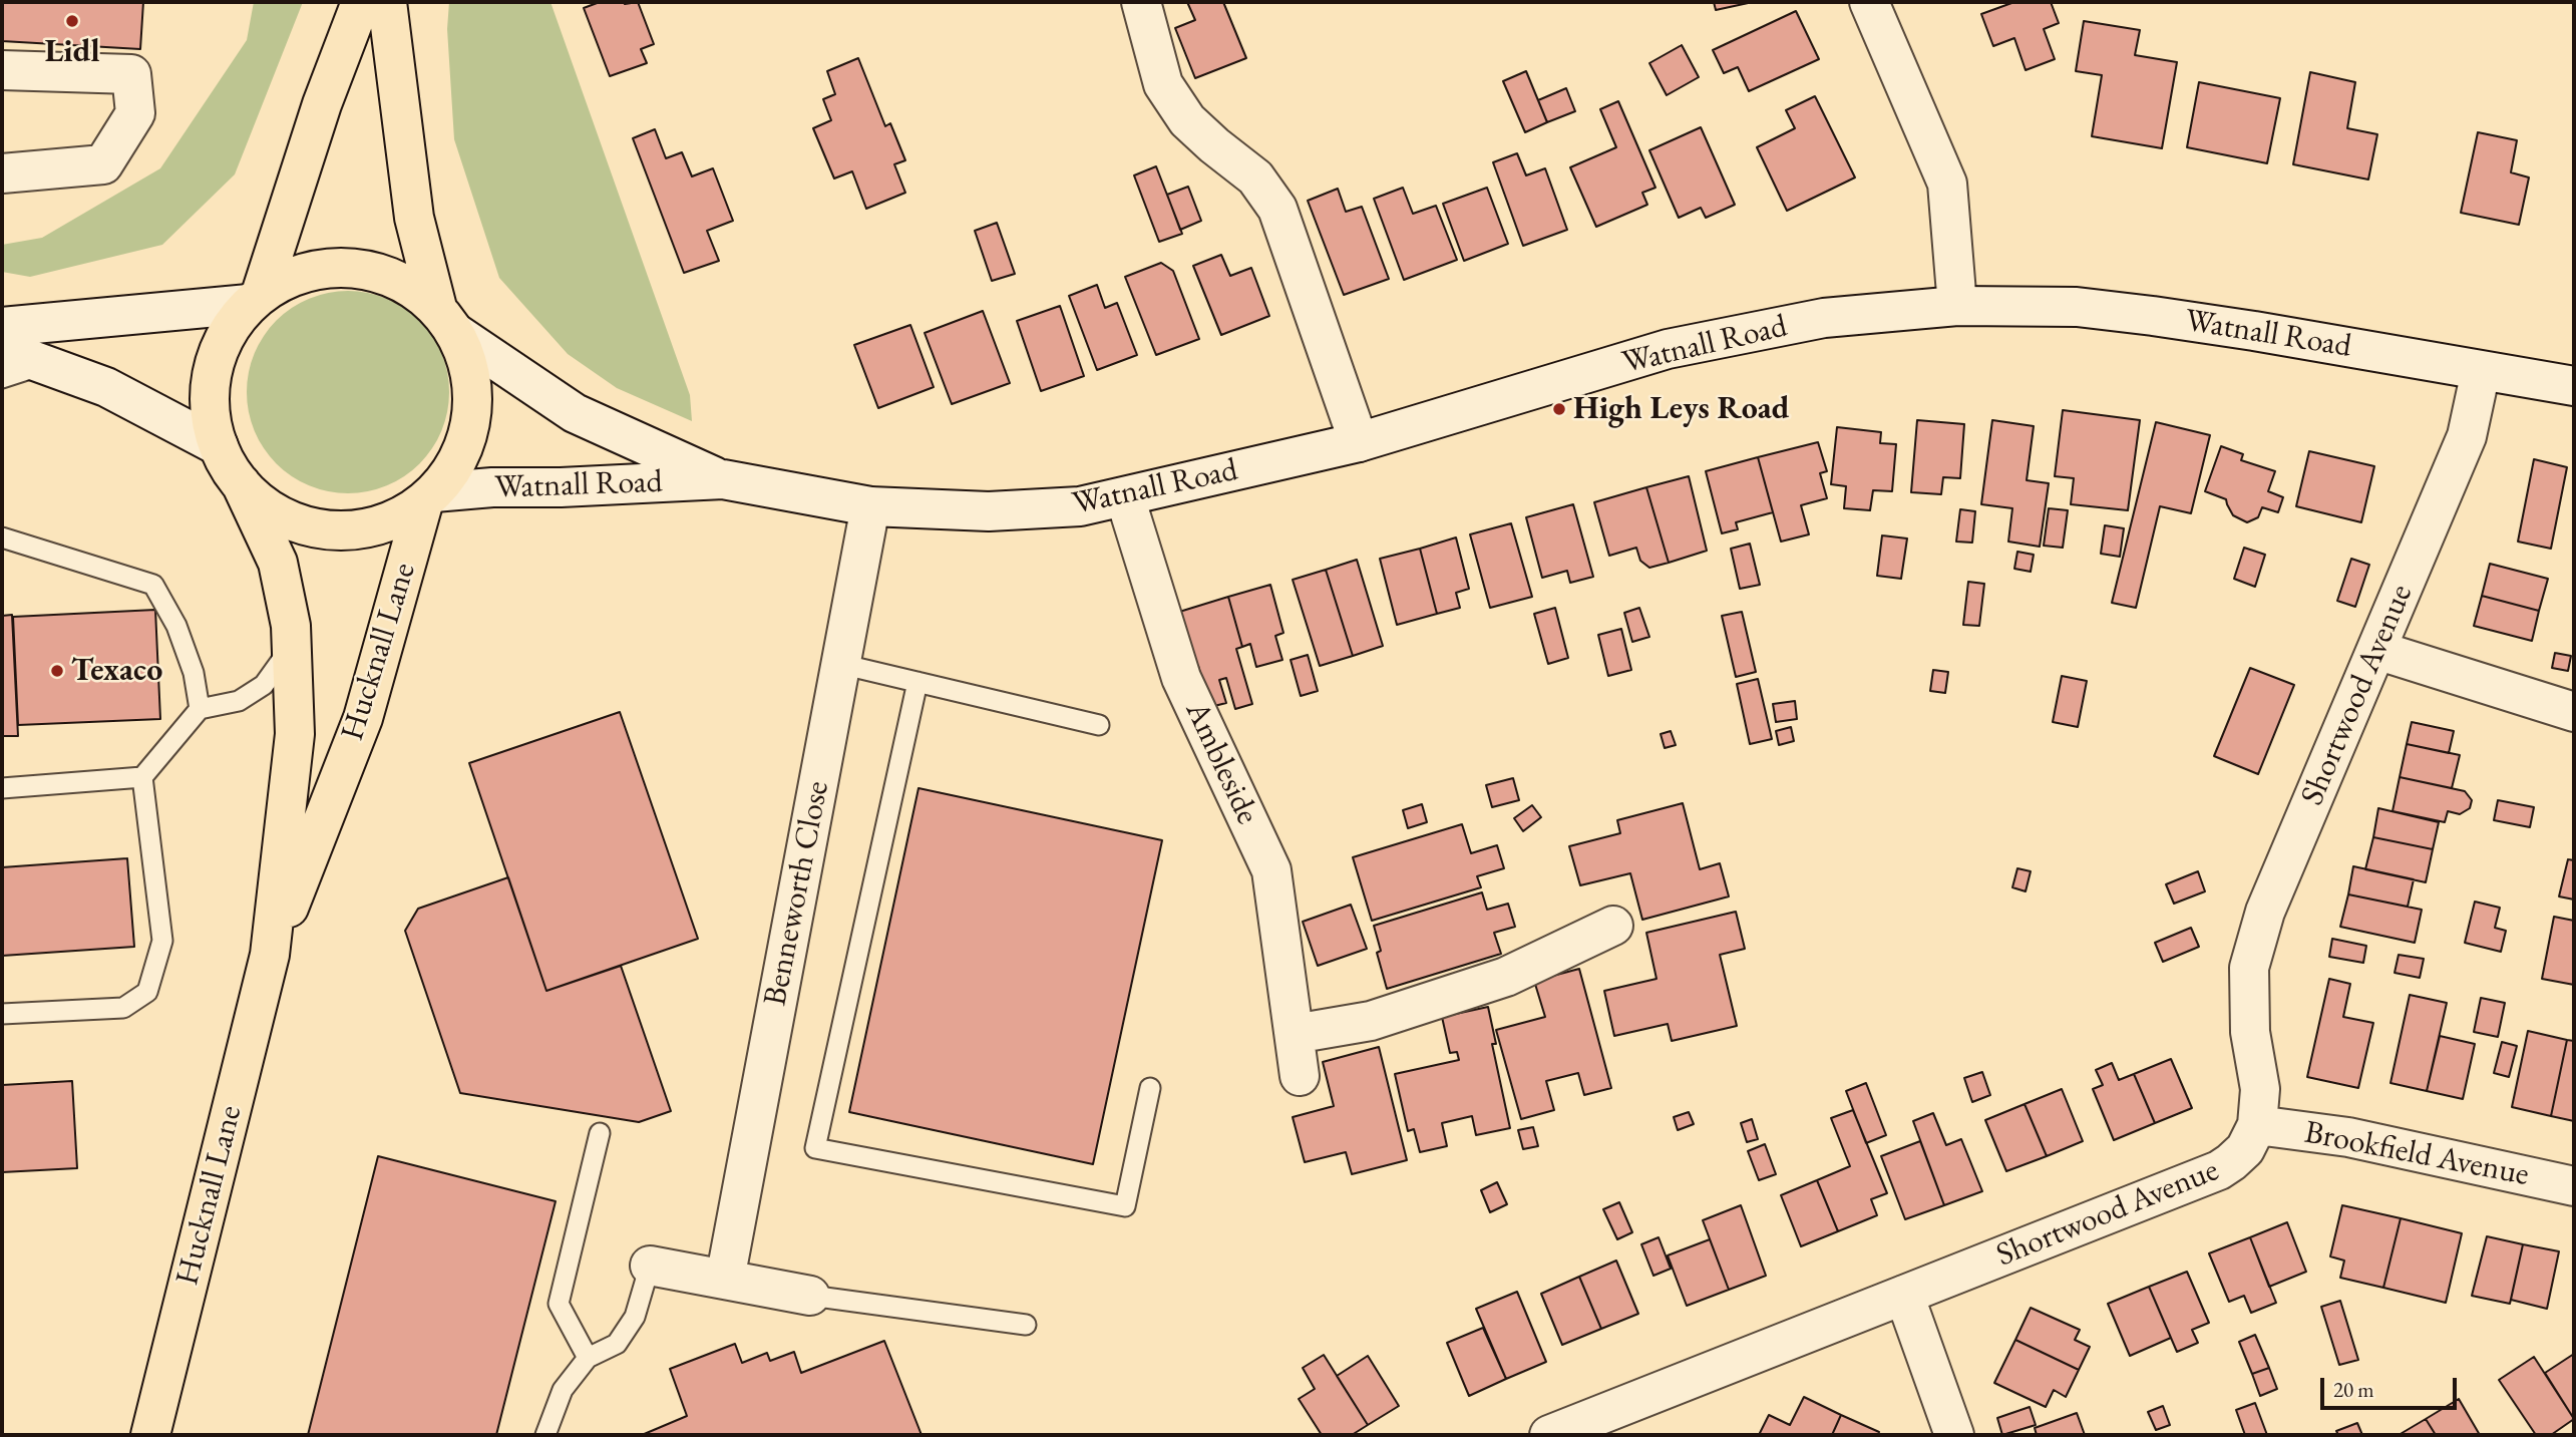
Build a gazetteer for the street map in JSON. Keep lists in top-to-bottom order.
{
  "streets": {
    "main road": ["Hucknall Lane"],
    "street": [
      "Watnall Road",
      "Shortwood Avenue",
      "Ambleside",
      "Benneworth Close",
      "Brookfield Avenue"
    ]
  },
  "crossings": [
    ["Watnall Road", "Hucknall Lane"],
    ["Watnall Road", "Shortwood Avenue"],
    ["Watnall Road", "Ambleside"],
    ["Watnall Road", "Benneworth Close"],
    ["Shortwood Avenue", "Brookfield Avenue"]
  ],
  "places": ["Lidl", "High Leys Road", "Texaco"],
  "scale_bar": "20 m"
}
